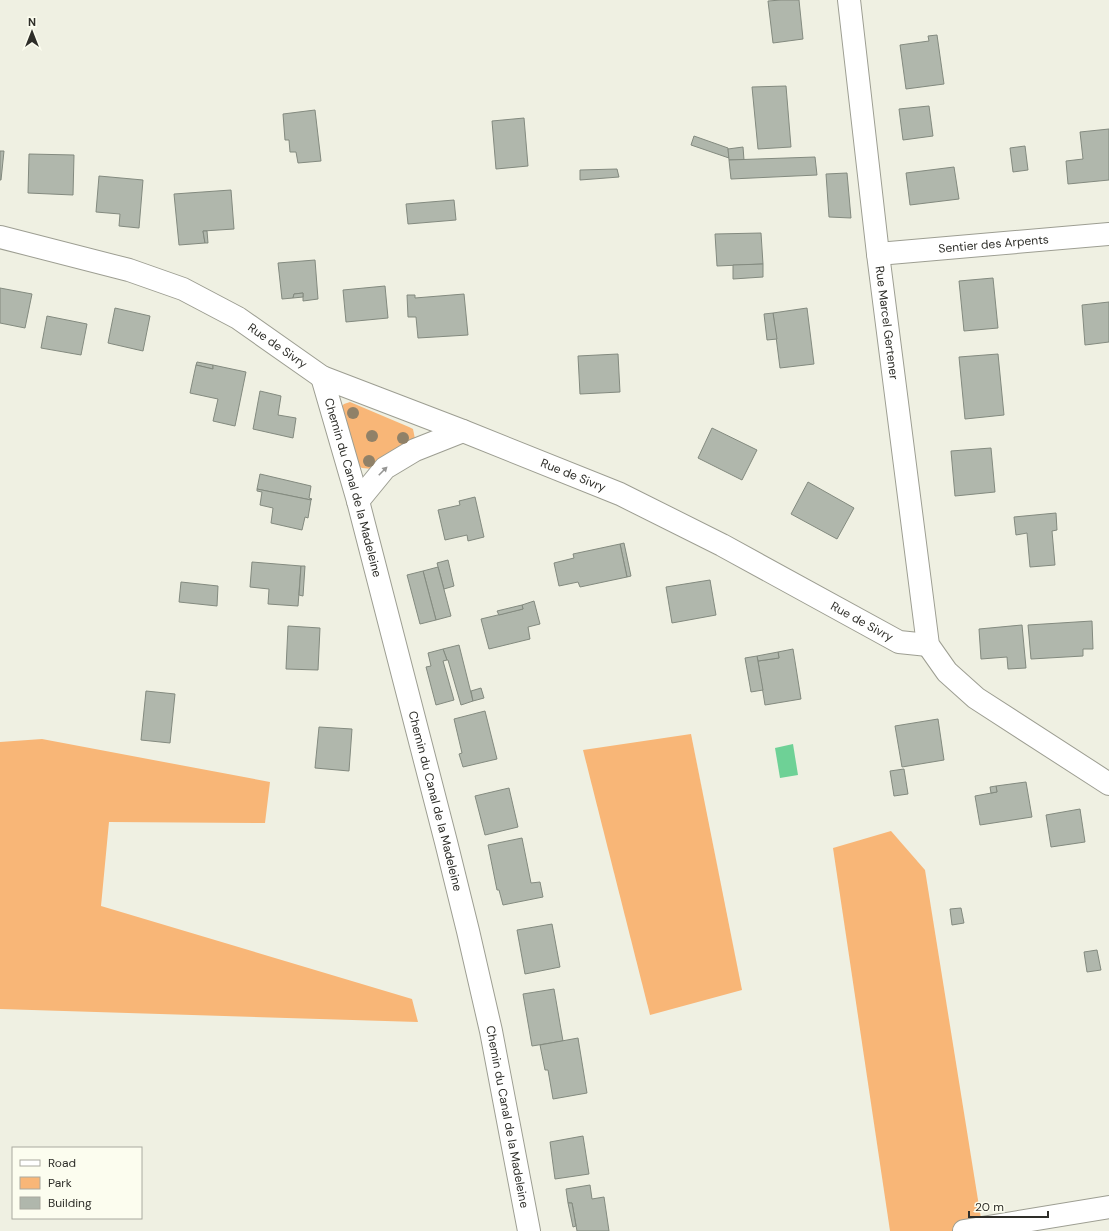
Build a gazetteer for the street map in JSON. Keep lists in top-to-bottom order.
{
  "streets": {
    "street": [
      "Sentier des Arpents",
      "Rue Marcel Gertener",
      "Rue de Sivry",
      "Chemin du Canal de la Madeleine"
    ]
  },
  "crossings": [
    ["Sentier des Arpents", "Rue Marcel Gertener"],
    ["Rue Marcel Gertener", "Rue de Sivry"],
    ["Rue de Sivry", "Chemin du Canal de la Madeleine"]
  ],
  "legend": ["Road", "Park", "Building"],
  "scale_bar": "20 m",
  "north": "top"
}
